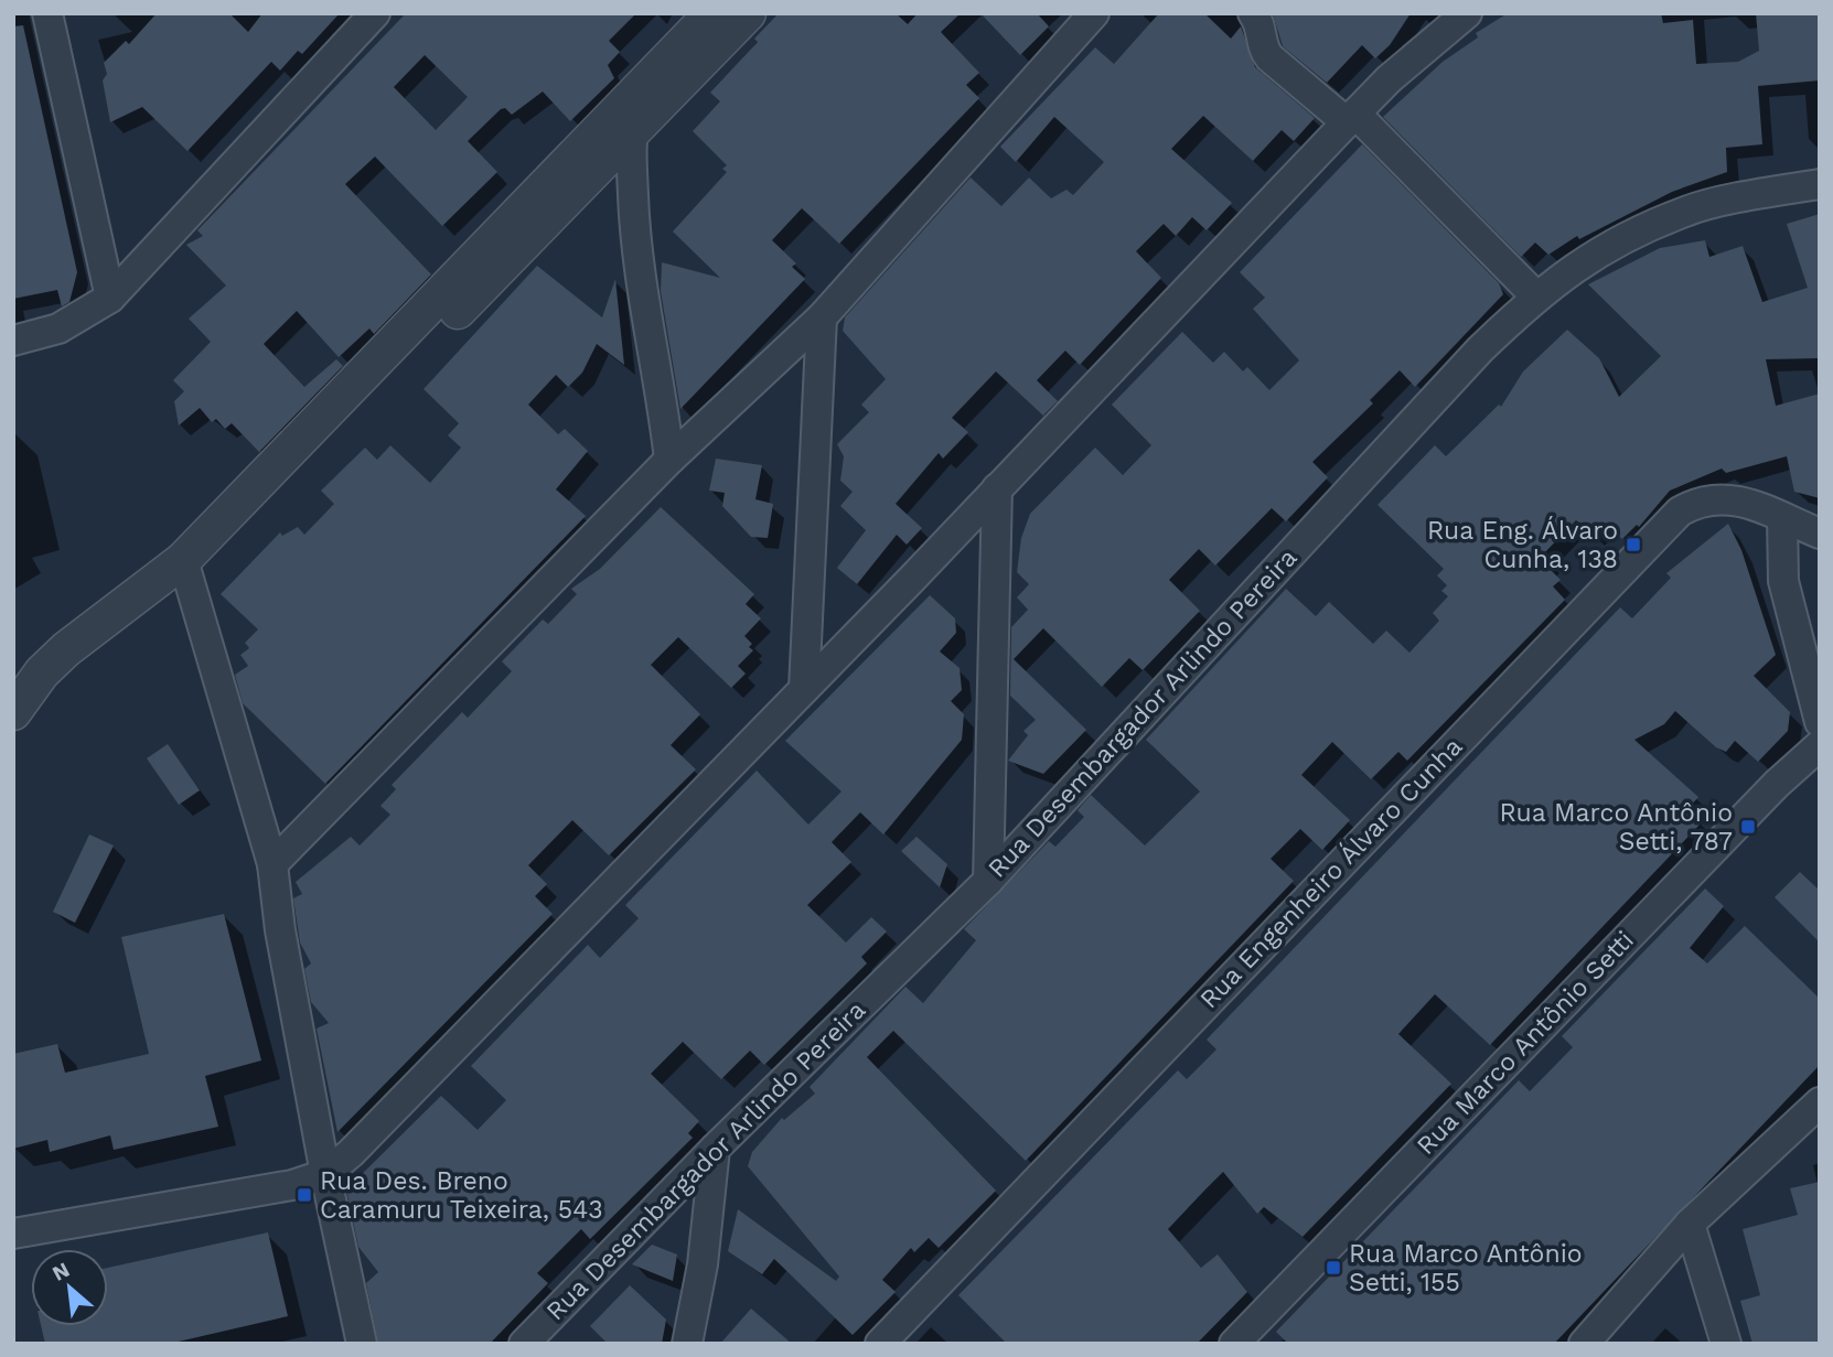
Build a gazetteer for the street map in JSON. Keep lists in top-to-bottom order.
{
  "streets": {
    "street": ["Rua Desembargador Arlindo Pereira", "Rua Engenheiro Álvaro Cunha", "Rua Marco Antônio Setti"]
  },
  "places": {
    "transit": [
      "Rua Eng. Álvaro Cunha, 138",
      "Rua Marco Antônio Setti, 787",
      "Rua Des. Breno Caramuru Teixeira, 543",
      "Rua Marco Antônio Setti, 155"
    ]
  },
  "north": "top left"
}
